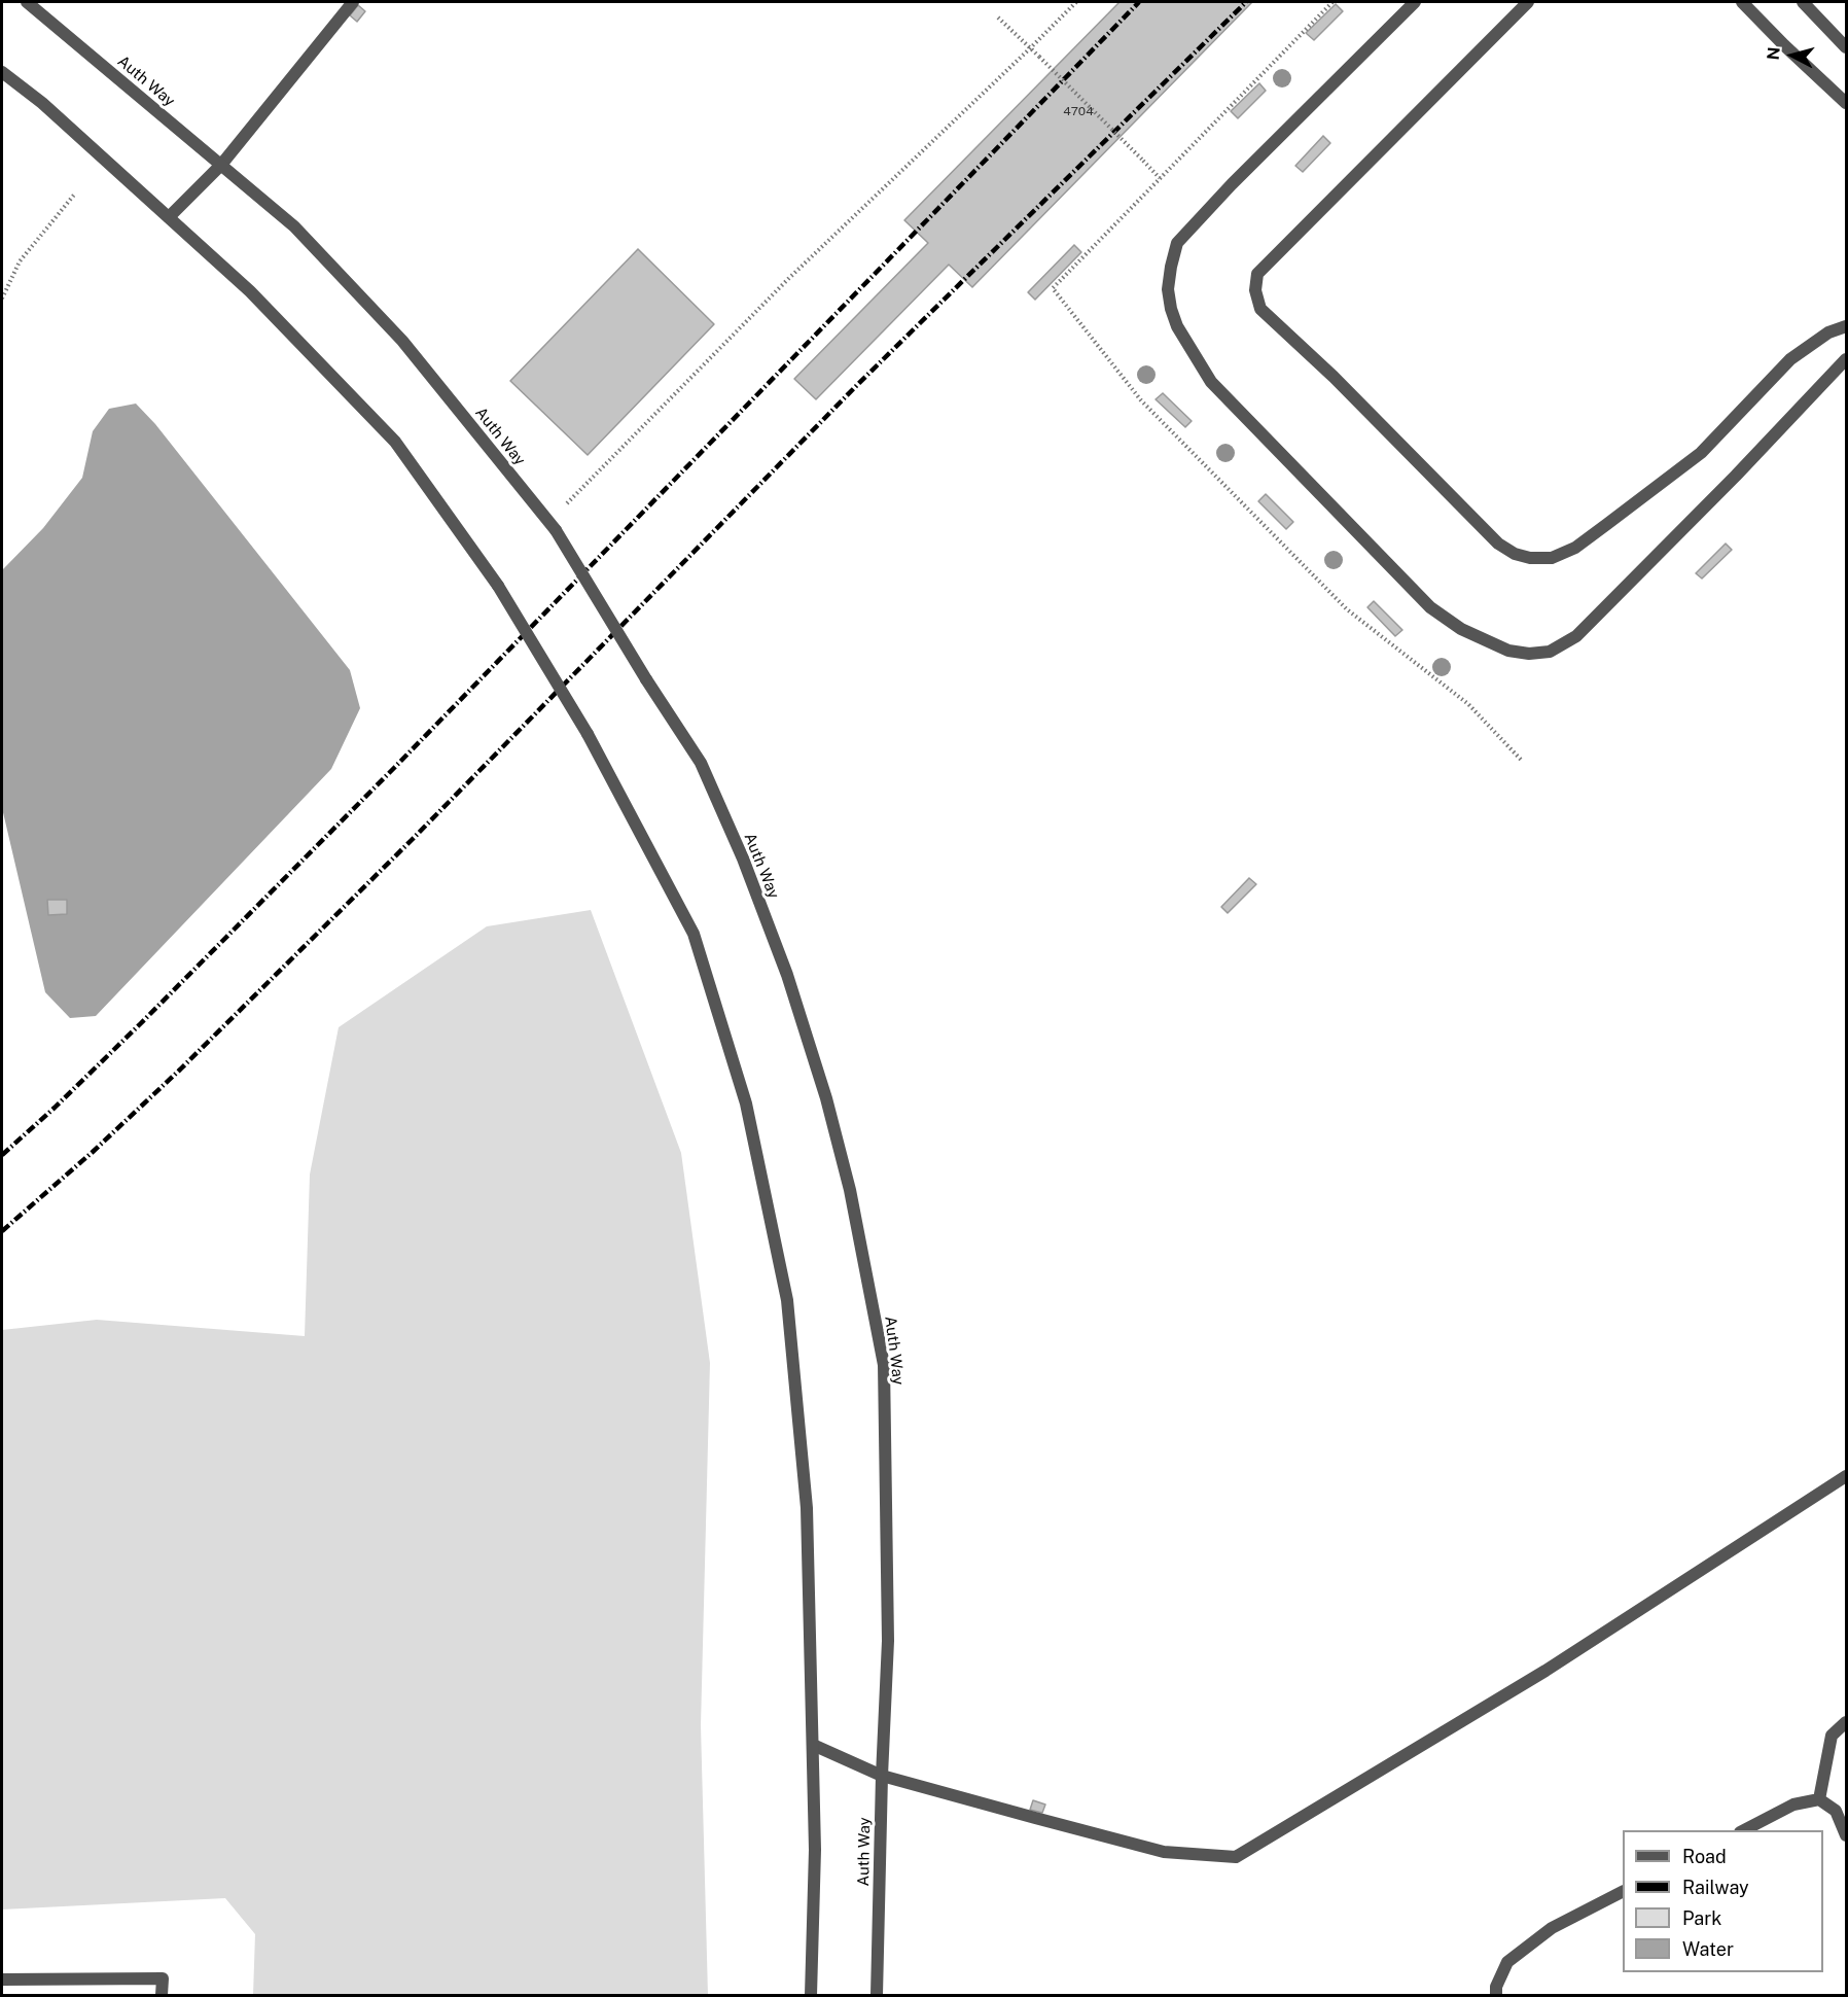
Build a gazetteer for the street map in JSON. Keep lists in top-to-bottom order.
{
  "streets": {
    "street": ["Auth Way"]
  },
  "house_numbers": ["4704"],
  "legend": [
    "Road",
    "Railway",
    "Park",
    "Water"
  ],
  "north": "left"
}
